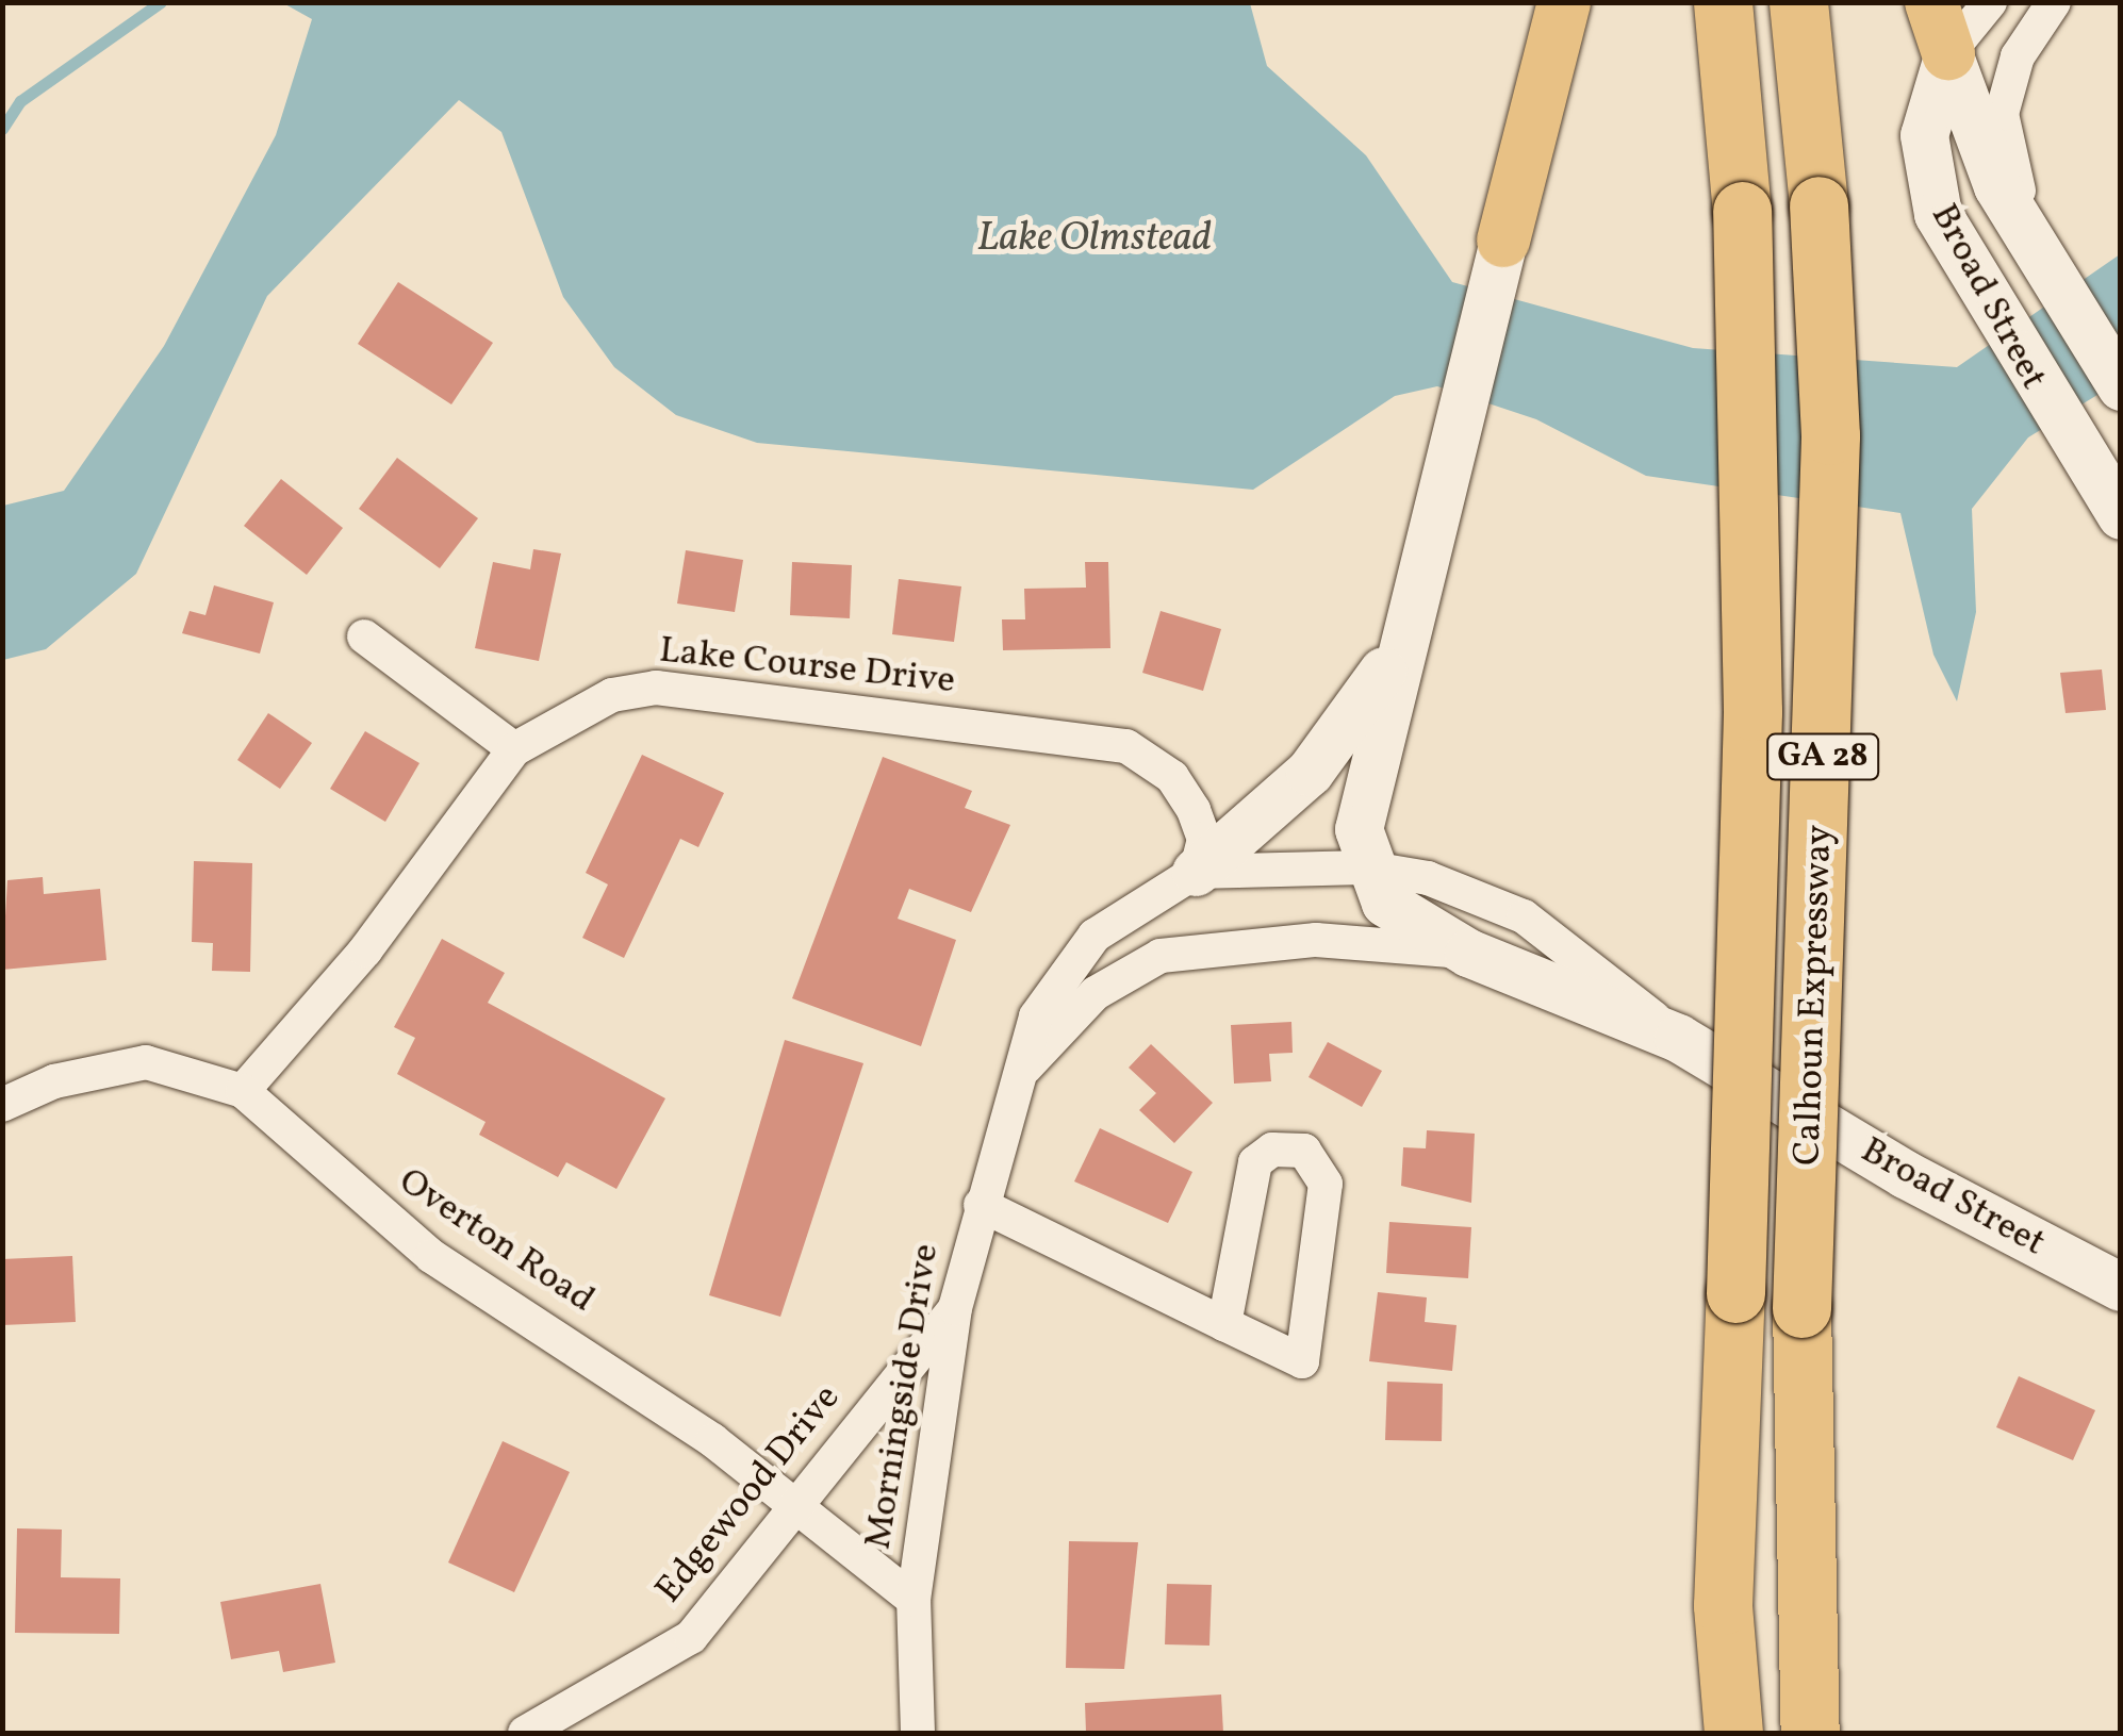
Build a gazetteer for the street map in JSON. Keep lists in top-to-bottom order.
{
  "streets": {
    "highway": ["GA 28", "Calhoun Expressway"],
    "main road": ["Broad Street"],
    "street": [
      "Lake Course Drive",
      "Overton Road",
      "Morningside Drive",
      "Edgewood Drive"
    ]
  },
  "crossings": [
    ["Broad Street", "Morningside Drive"],
    ["Lake Course Drive", "Overton Road"],
    ["Lake Course Drive", "Morningside Drive"],
    ["Overton Road", "Morningside Drive"],
    ["Overton Road", "Edgewood Drive"],
    ["Morningside Drive", "Edgewood Drive"]
  ],
  "water": ["Lake Olmstead"]
}
